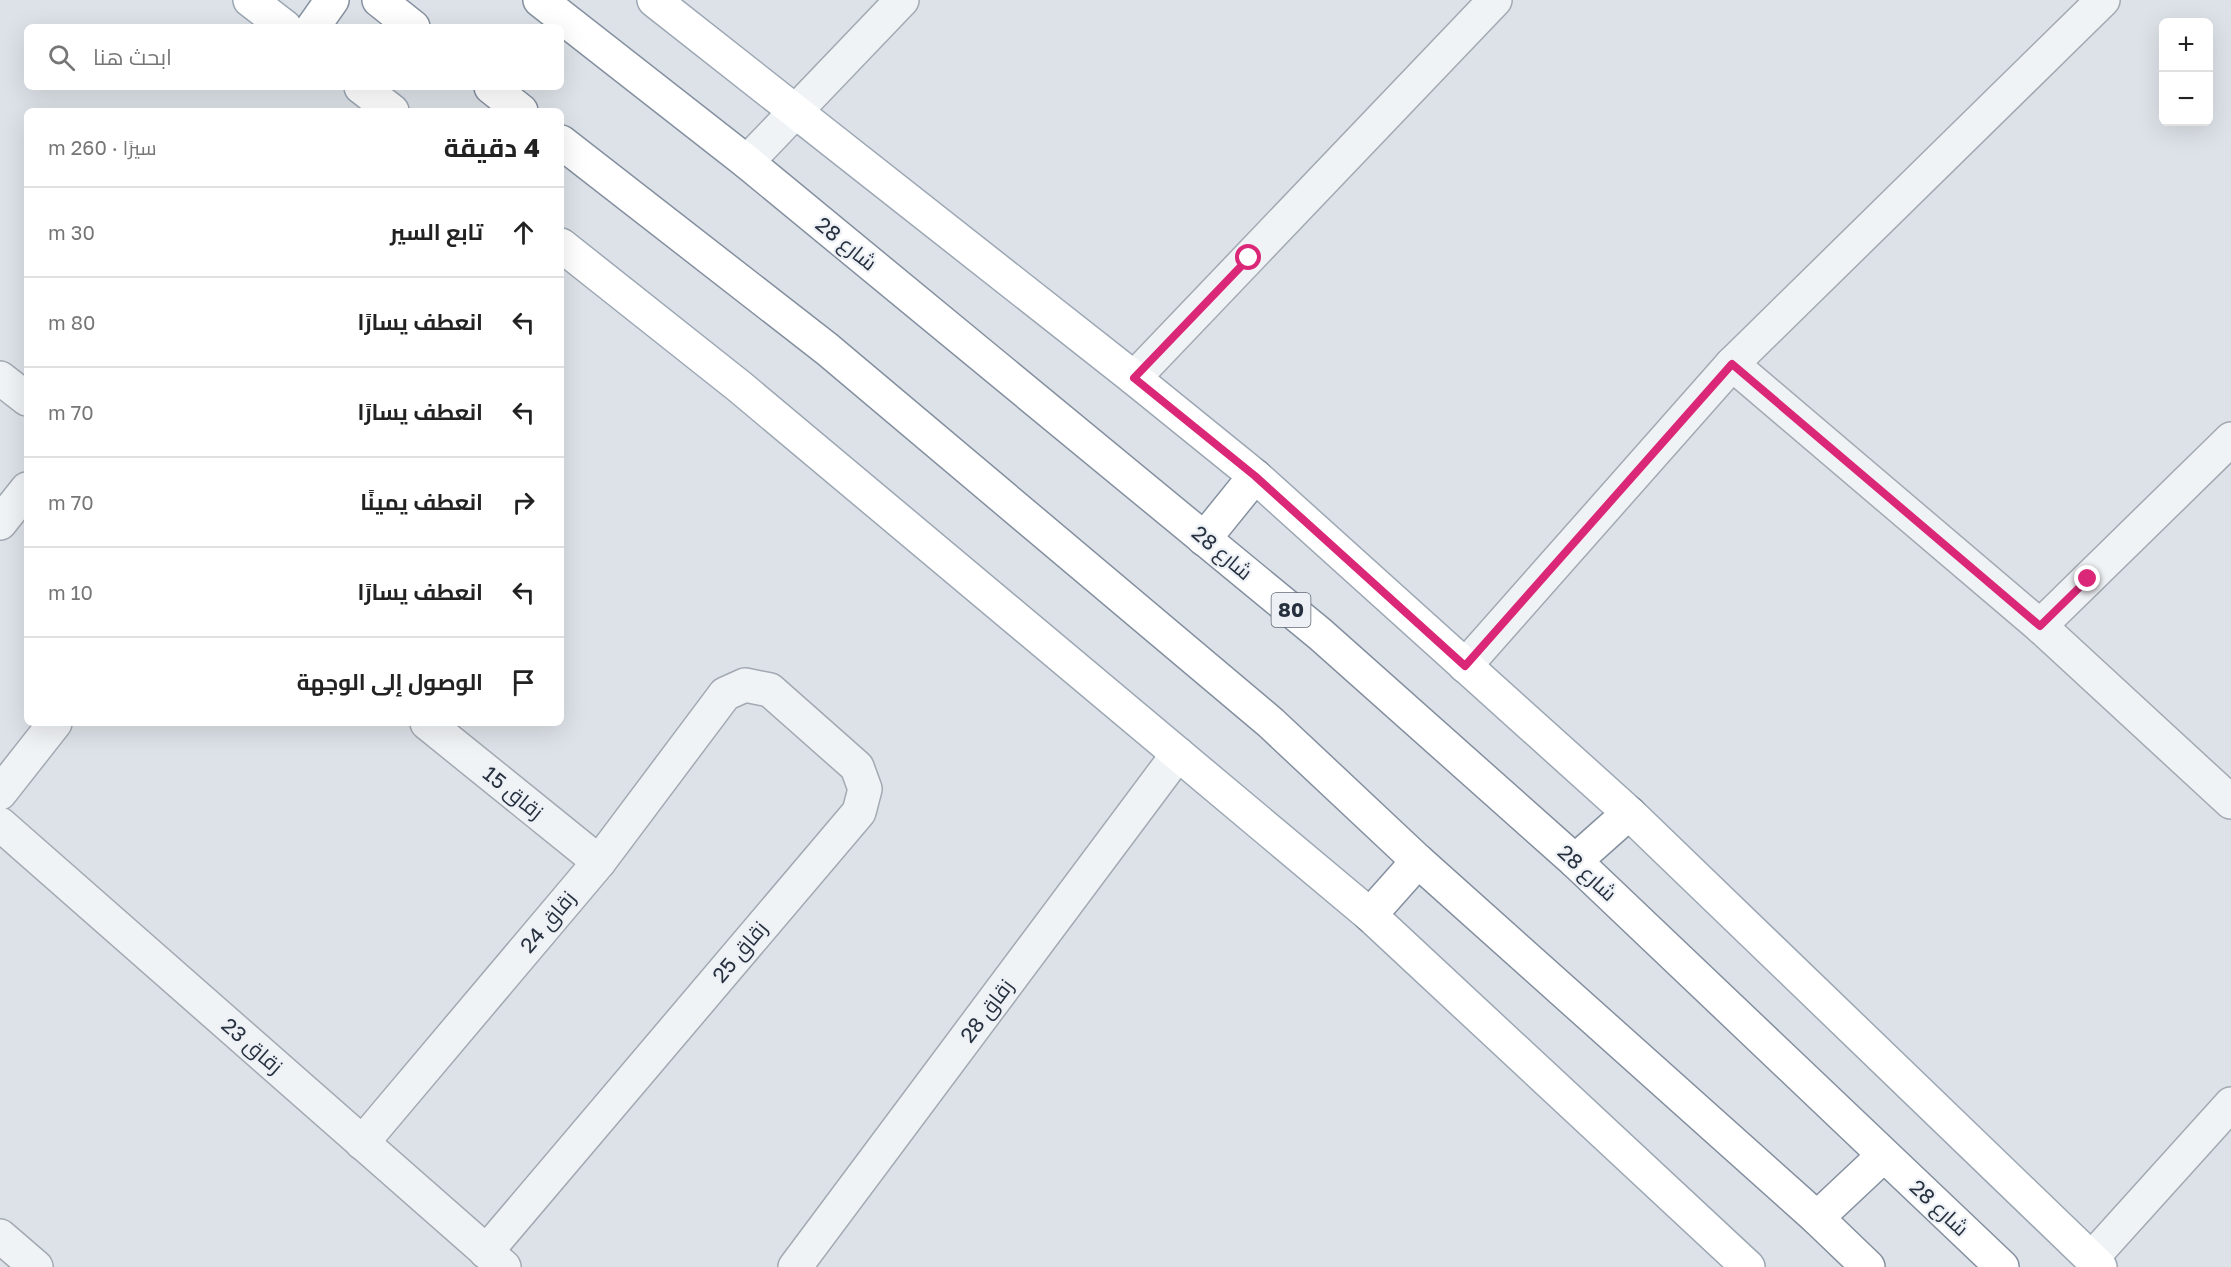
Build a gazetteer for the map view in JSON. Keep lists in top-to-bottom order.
{
  "streets": {
    "main road": ["شارع 28", "80"],
    "street": [
      "زقاق 15",
      "زقاق 24",
      "زقاق 25",
      "زقاق 28",
      "زقاق 23"
    ]
  },
  "crossings": [
    ["زقاق 15", "زقاق 24"],
    ["زقاق 24", "زقاق 25"],
    ["زقاق 24", "زقاق 23"],
    ["زقاق 25", "زقاق 23"]
  ],
  "page": {
    "map_buttons": ["+", "−"],
    "search": "ابحث هنا",
    "heading": ["4 دقيقة", "سيرًا · 260 m"],
    "list": [
      ["تابع السير", "30 m"],
      ["انعطف يسارًا", "80 m"],
      ["انعطف يسارًا", "70 m"],
      ["انعطف يمينًا", "70 m"],
      ["انعطف يسارًا", "10 m"],
      "الوصول إلى الوجهة"
    ]
  }
}
